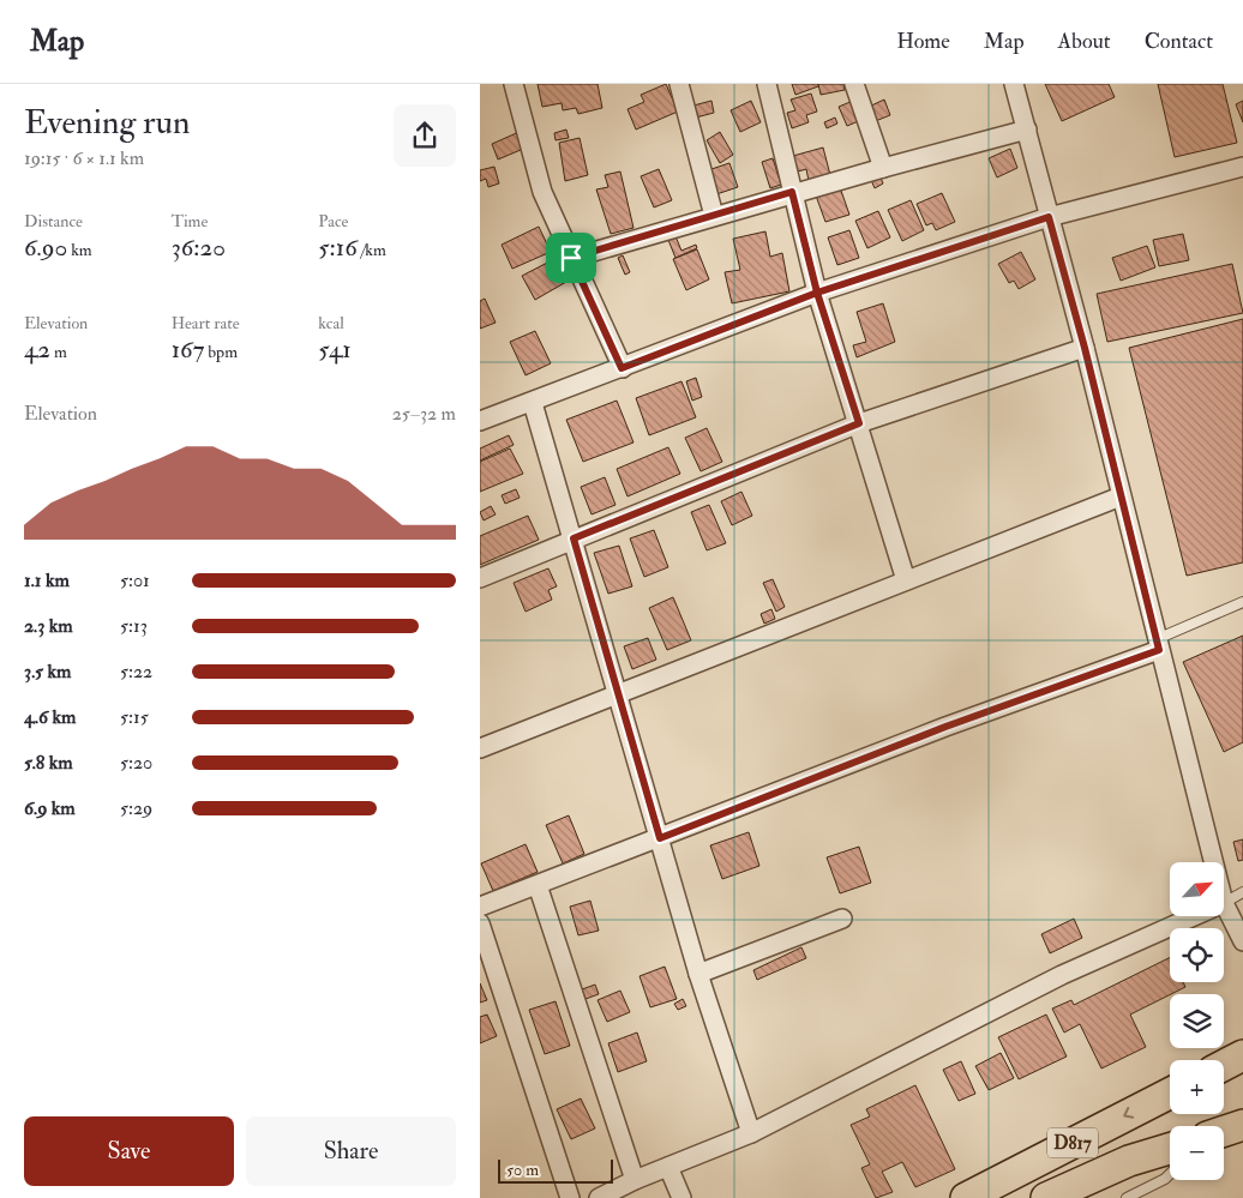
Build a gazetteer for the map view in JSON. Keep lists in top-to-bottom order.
{
  "streets": {
    "highway": ["D817"]
  },
  "scale_bar": "50 m",
  "north": "top right",
  "page": {
    "header": "Map",
    "nav": [
      "Home",
      "Map",
      "About",
      "Contact"
    ],
    "heading": ["Evening run", "19:15 · 6 × 1.1 km"],
    "stats": [
      ["Distance", "6.90 km"],
      ["Time", "36:20"],
      ["Pace", "5:16 /km"],
      ["Elevation", "42 m"],
      ["Heart rate", "167 bpm"],
      ["kcal", "541"]
    ],
    "chart": ["Elevation", "25–32 m"],
    "list": [
      {
        "name": "1.1 km",
        "note": "5:01"
      },
      {
        "name": "2.3 km",
        "note": "5:13"
      },
      {
        "name": "3.5 km",
        "note": "5:22"
      },
      {
        "name": "4.6 km",
        "note": "5:15"
      },
      {
        "name": "5.8 km",
        "note": "5:20"
      },
      {
        "name": "6.9 km",
        "note": "5:29"
      }
    ],
    "map_buttons": ["+", "−"],
    "buttons": ["Save", "Share"],
    "scale": "50 m"
  }
}
